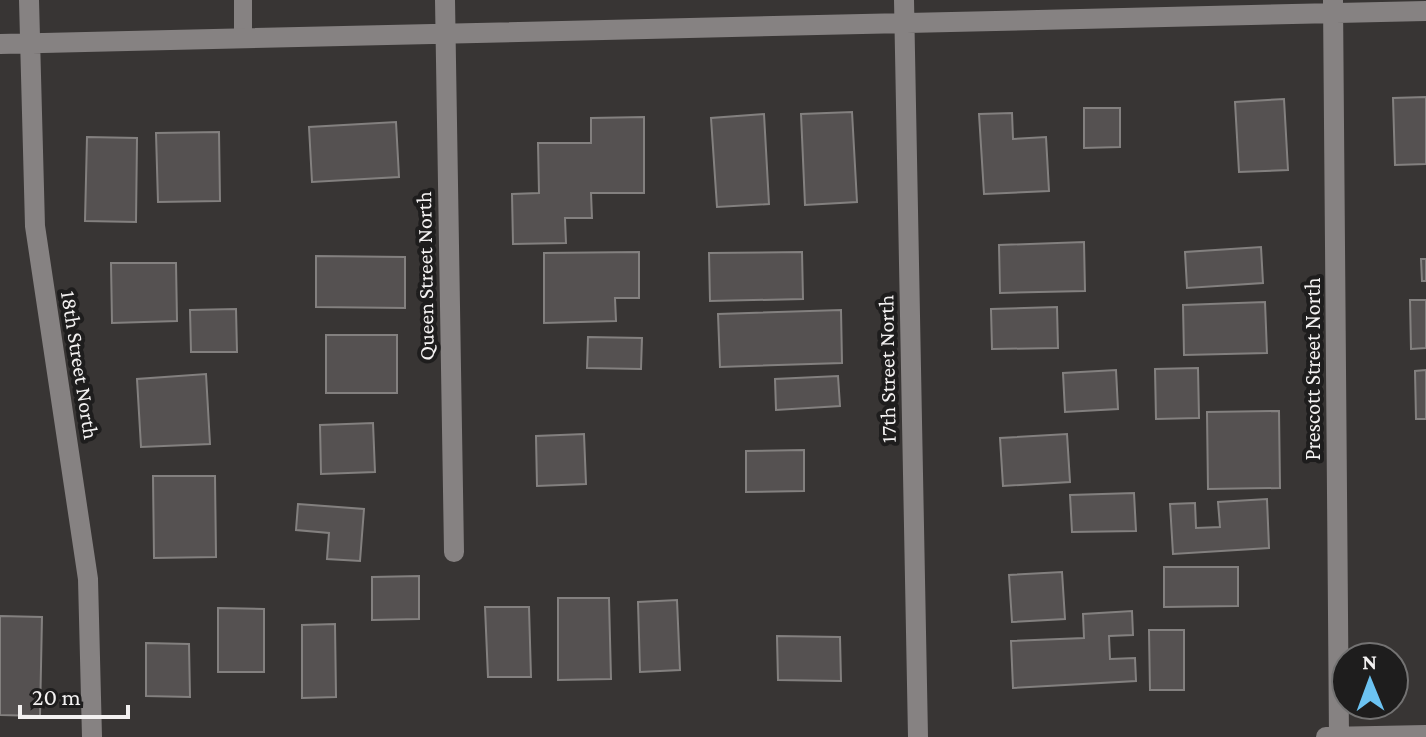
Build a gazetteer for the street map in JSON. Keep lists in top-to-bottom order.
{
  "streets": {
    "street": [
      "Queen Street North",
      "18th Street North",
      "17th Street North",
      "Prescott Street North"
    ]
  },
  "scale_bar": "20 m",
  "north": "top"
}
